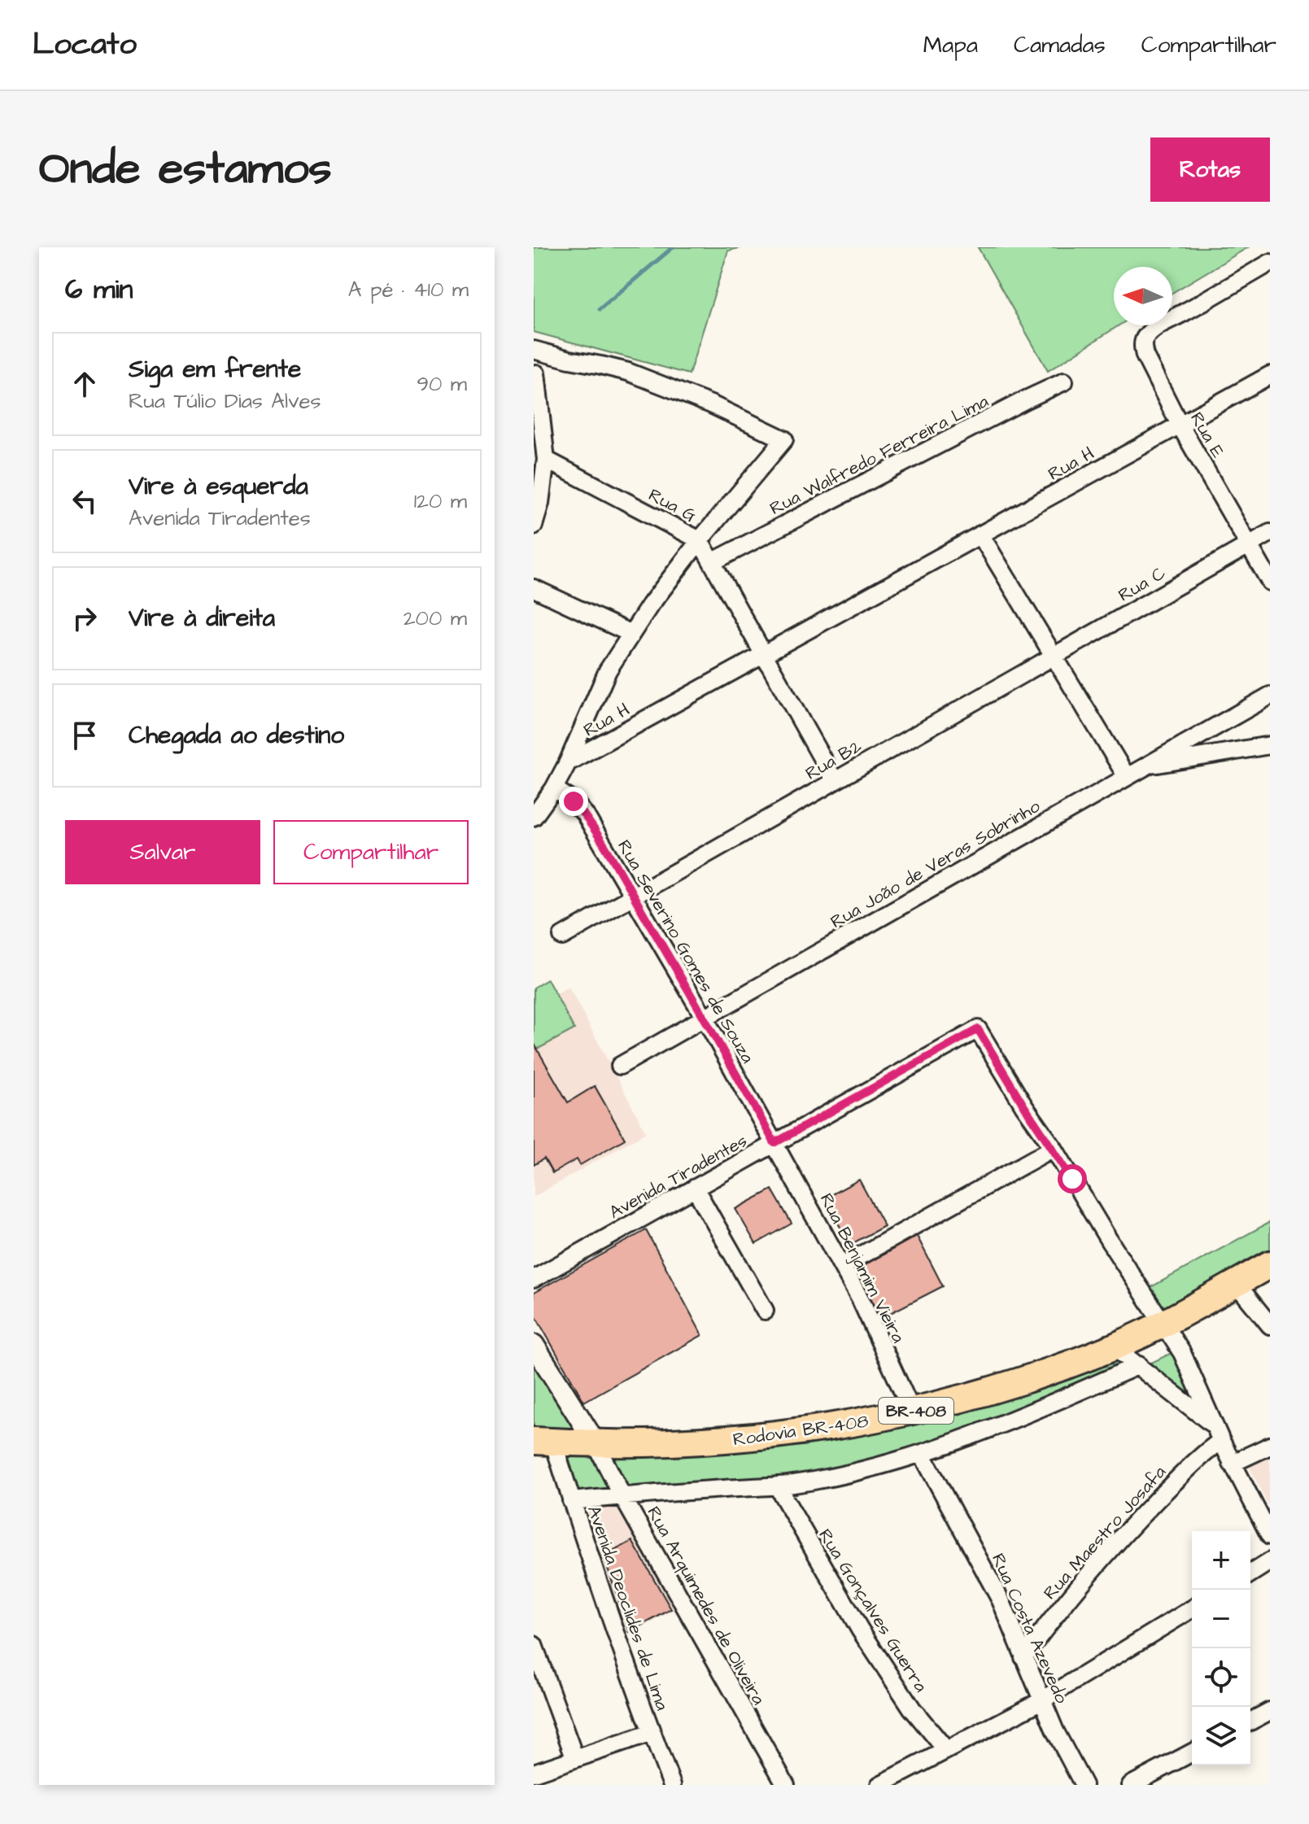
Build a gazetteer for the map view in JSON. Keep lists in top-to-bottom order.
{
  "streets": {
    "main road": ["BR-408", "Rodovia BR-408"],
    "street": [
      "Rua E",
      "Rua Walfredo Ferreira Lima",
      "Rua H",
      "Rua G",
      "Rua C",
      "Rua B2",
      "Rua João de Veras Sobrinho",
      "Rua Severino Gomes de Souza",
      "Avenida Tiradentes",
      "Rua Benjamim Vieira",
      "Rua Maestro Josafa",
      "Rua Arquimedes de Oliveira",
      "Avenida Deoclides de Lima",
      "Rua Gonçalves Guerra",
      "Rua Costa Azevedo"
    ]
  },
  "crossings": [
    ["Rua E", "Rua H"],
    ["Rua E", "Rua C"],
    ["Rua Walfredo Ferreira Lima", "Rua G"],
    ["Rua H", "Rua G"],
    ["Rua G", "Rua B2"],
    ["Rua C", "Rua B2"],
    ["Rua B2", "Rua Severino Gomes de Souza"],
    ["Rua João de Veras Sobrinho", "Rua Severino Gomes de Souza"],
    ["Rua Severino Gomes de Souza", "Avenida Tiradentes"],
    ["Rua Severino Gomes de Souza", "Rua Benjamim Vieira"],
    ["Avenida Tiradentes", "Rua Benjamim Vieira"],
    ["Rua Benjamim Vieira", "Rodovia BR-408"],
    ["Rodovia BR-408", "Rua Arquimedes de Oliveira"],
    ["Rodovia BR-408", "Avenida Deoclides de Lima"],
    ["Rua Maestro Josafa", "Rua Costa Azevedo"]
  ],
  "north": "left",
  "page": {
    "header": "Locato",
    "nav": ["Mapa", "Camadas", "Compartilhar"],
    "title": "Onde estamos",
    "buttons": [
      "Rotas",
      ["Salvar", "Compartilhar"]
    ],
    "heading": ["6 min", "A pé · 410 m"],
    "list": [
      ["Siga em frente", "Rua Túlio Dias Alves", "90 m"],
      ["Vire à esquerda", "Avenida Tiradentes", "120 m"],
      ["Vire à direita", "200 m"],
      "Chegada ao destino"
    ],
    "map_buttons": ["+", "−"]
  }
}
